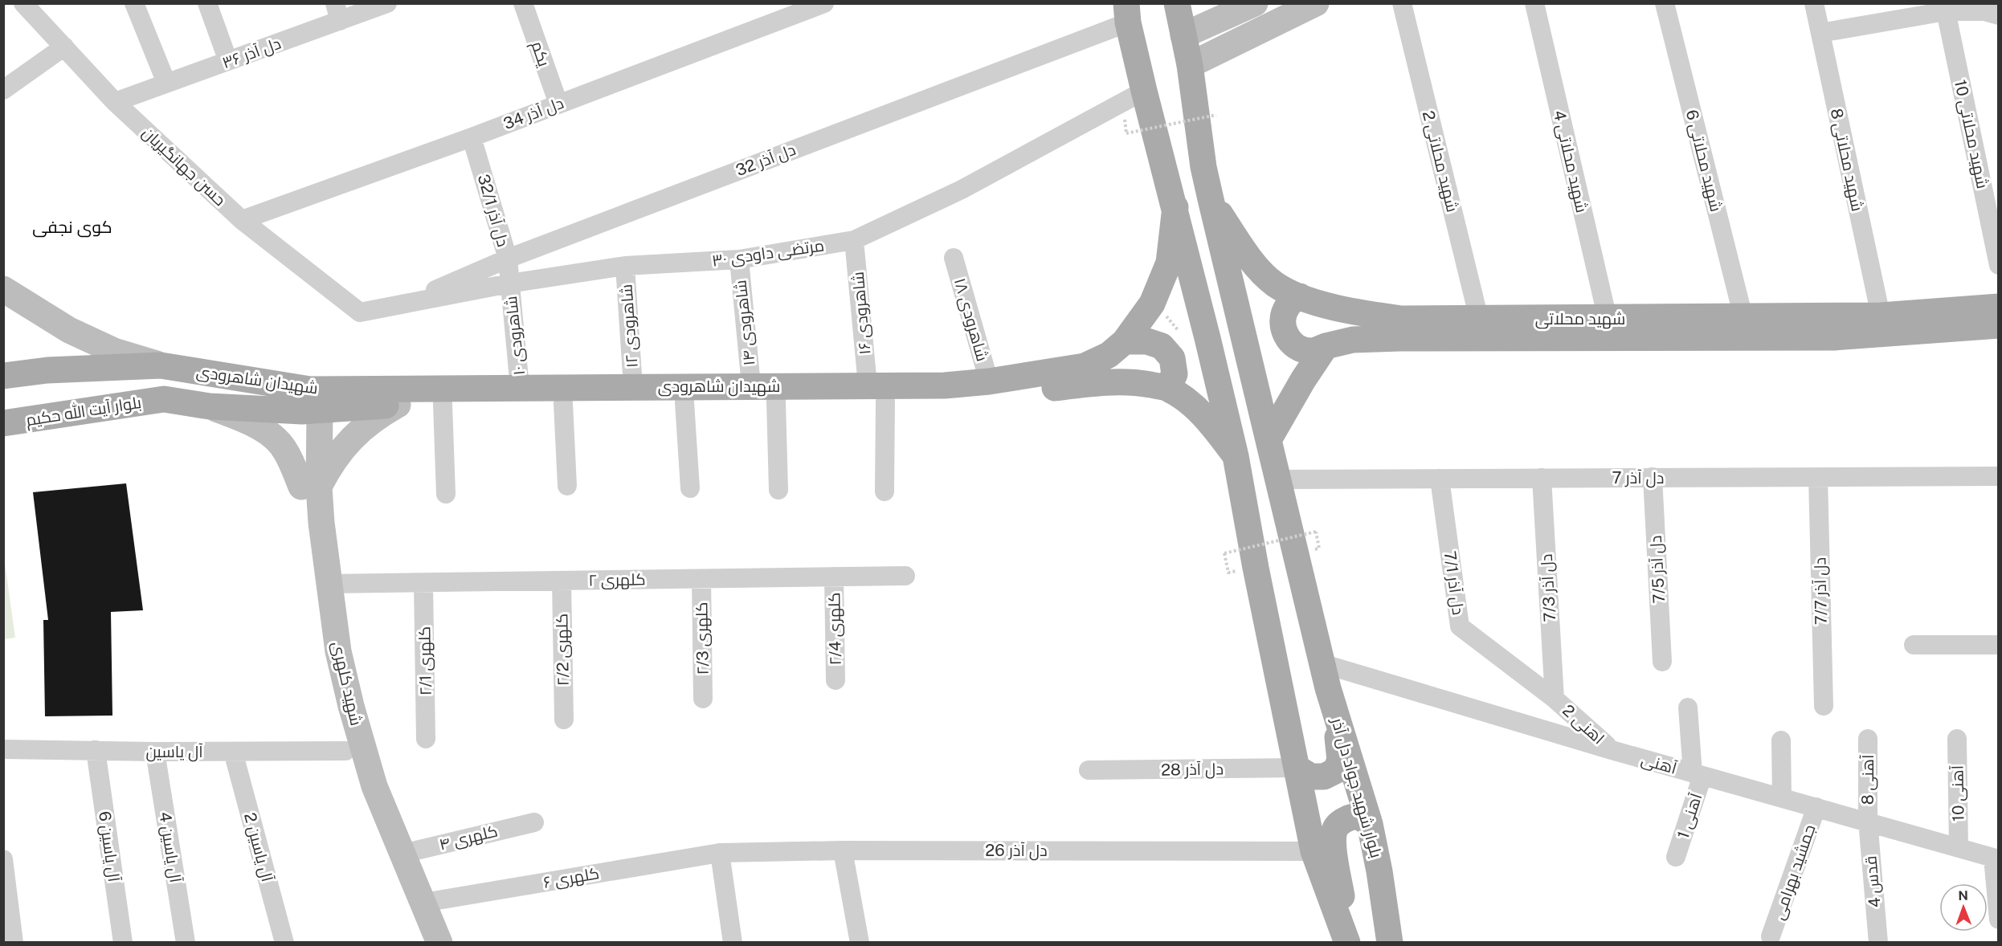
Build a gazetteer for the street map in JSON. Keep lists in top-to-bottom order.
{
  "streets": {
    "main road": [
      "شهید محلاتی",
      "شهیدان شاهرودی",
      "بلوار آیت الله حکیم",
      "شهید کلهری",
      "بلوار شهید جواد دل آذر"
    ],
    "street": [
      "دل آذر ۳۶",
      "یکم",
      "دل آذر 34",
      "شهید محلاتی 10",
      "دل آذر 32",
      "شهید محلاتی 8",
      "شهید محلاتی 6",
      "شهید محلاتی 2",
      "شهید محلاتی 4",
      "حسن جهانگیریان",
      "دل آذر 32/1",
      "۳۰ مرتضی داودی",
      "شاهرودی ۱۶",
      "شاهرودی ۱۸",
      "شاهرودی ۱۴",
      "شاهرودی ۱۲",
      "شاهرودی ۱۰",
      "دل آذر 7",
      "دل آذر 7/5",
      "کلهری ۲",
      "دل آذر 7/1",
      "دل آذر 7/3",
      "دل آذر 7/7",
      "کلهری ۲/4",
      "کلهری ۲/3",
      "کلهری ۲/2",
      "کلهری ۲/1",
      "اهنی 2",
      "آل یاسین",
      "آهنی",
      "دل آذر 28",
      "آهنی 8",
      "آهنی 10",
      "آهنی 1",
      "کلهری ۴",
      "آل یاسین 6",
      "آل یاسین 4",
      "آل یاسین 2",
      "دل آذر 26",
      "جمشید بهرامی",
      "کلهری ۶",
      "قدس 4"
    ]
  },
  "crossings": [
    ["دل آذر ۳۶", "حسن جهانگیریان"],
    ["یکم", "دل آذر 34"],
    ["دل آذر 34", "حسن جهانگیریان"],
    ["دل آذر 34", "دل آذر 32/1"],
    ["دل آذر 32", "دل آذر 32/1"],
    ["دل آذر 32", "۳۰ مرتضی داودی"],
    ["شهید محلاتی 8", "شهید محلاتی"],
    ["شهید محلاتی 6", "شهید محلاتی"],
    ["شهید محلاتی 2", "شهید محلاتی"],
    ["شهید محلاتی 4", "شهید محلاتی"],
    ["حسن جهانگیریان", "۳۰ مرتضی داودی"],
    ["دل آذر 32/1", "۳۰ مرتضی داودی"],
    ["دل آذر 32/1", "شاهرودی ۱۰"],
    ["۳۰ مرتضی داودی", "شاهرودی ۱۶"],
    ["۳۰ مرتضی داودی", "شاهرودی ۱۴"],
    ["۳۰ مرتضی داودی", "شاهرودی ۱۲"],
    ["۳۰ مرتضی داودی", "شاهرودی ۱۰"],
    ["شاهرودی ۱۶", "شهیدان شاهرودی"],
    ["شاهرودی ۱۸", "شهیدان شاهرودی"],
    ["شاهرودی ۱۴", "شهیدان شاهرودی"],
    ["شاهرودی ۱۲", "شهیدان شاهرودی"],
    ["شاهرودی ۱۰", "شهیدان شاهرودی"],
    ["شهیدان شاهرودی", "بلوار آیت الله حکیم"],
    ["شهیدان شاهرودی", "شهید کلهری"],
    ["دل آذر 7", "دل آذر 7/5"],
    ["دل آذر 7", "دل آذر 7/1"],
    ["دل آذر 7", "دل آذر 7/3"],
    ["دل آذر 7", "دل آذر 7/7"],
    ["کلهری ۲", "کلهری ۲/4"],
    ["کلهری ۲", "کلهری ۲/3"],
    ["کلهری ۲", "کلهری ۲/2"],
    ["کلهری ۲", "کلهری ۲/1"],
    ["کلهری ۲", "شهید کلهری"],
    ["دل آذر 7/1", "دل آذر 7/3"],
    ["دل آذر 7/1", "اهنی 2"],
    ["دل آذر 7/3", "اهنی 2"],
    ["شهید کلهری", "آل یاسین"],
    ["شهید کلهری", "کلهری ۴"],
    ["شهید کلهری", "کلهری ۶"],
    ["اهنی 2", "آهنی"],
    ["آل یاسین", "آل یاسین 6"],
    ["آل یاسین", "آل یاسین 4"],
    ["آل یاسین", "آل یاسین 2"],
    ["آهنی", "آهنی 8"],
    ["آهنی", "بلوار شهید جواد دل آذر"],
    ["آهنی", "آهنی 10"],
    ["آهنی", "آهنی 1"],
    ["آهنی", "جمشید بهرامی"],
    ["آهنی", "قدس 4"],
    ["آهنی 8", "قدس 4"],
    ["دل آذر 26", "کلهری ۶"]
  ],
  "districts": ["کوی نجفی"],
  "north": "top"
}
